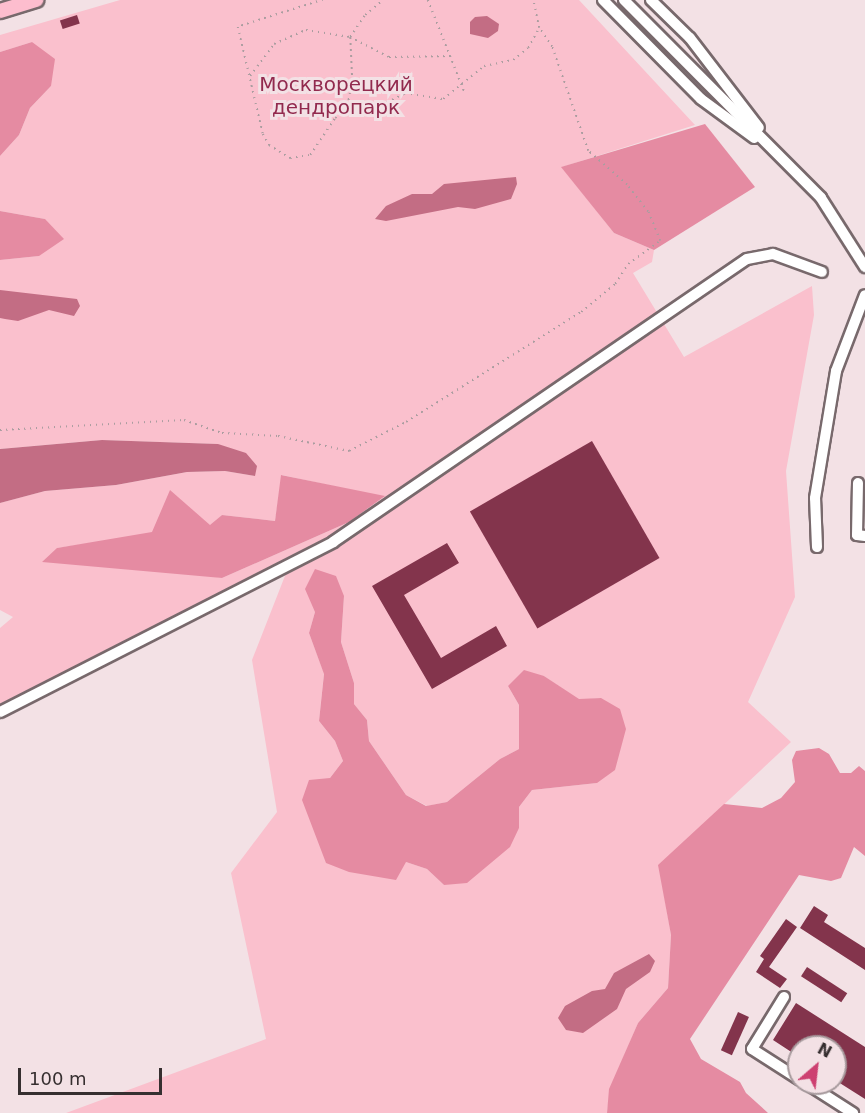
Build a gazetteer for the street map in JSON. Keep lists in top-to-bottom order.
{
  "parks": ["Москворецкий дендропарк"],
  "scale_bar": "100 m",
  "north": "top right"
}
